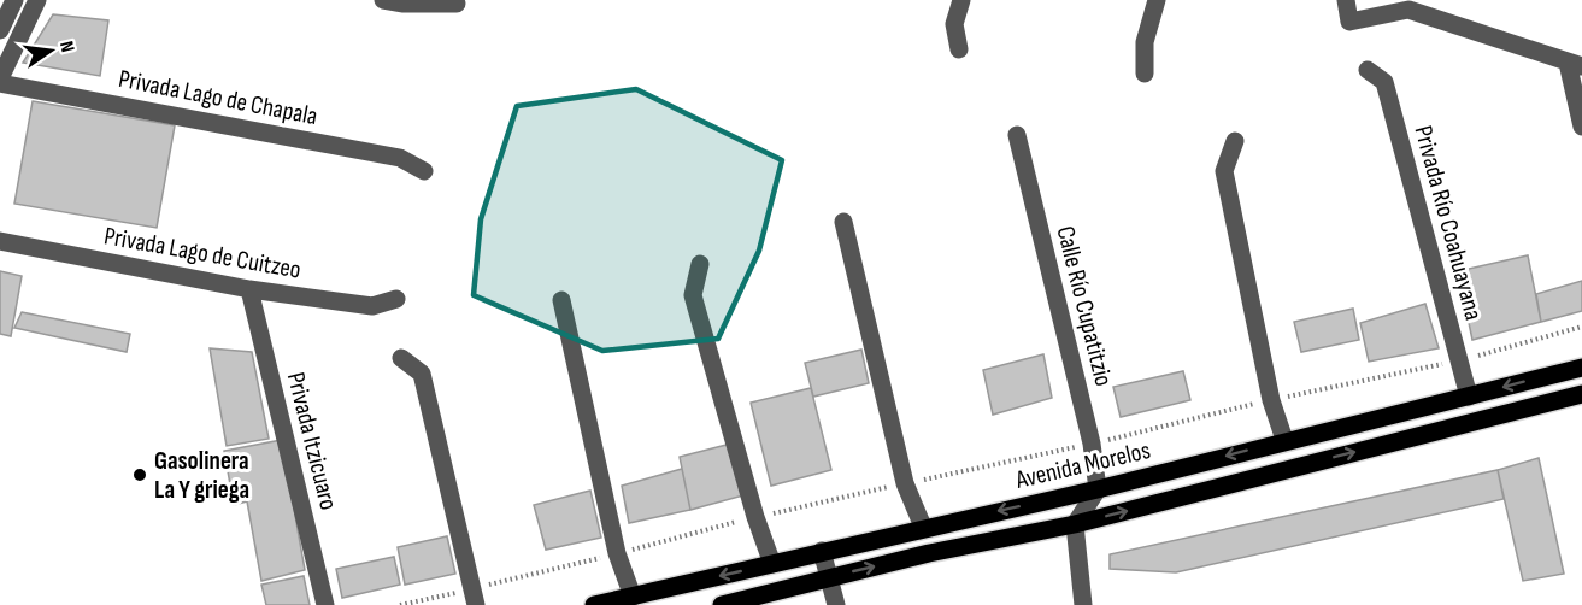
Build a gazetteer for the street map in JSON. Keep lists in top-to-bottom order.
{
  "streets": {
    "main road": ["Avenida Morelos"],
    "street": [
      "Privada Lago de Chapala",
      "Privada Río Coahuayana",
      "Privada Lago de Cuitzeo",
      "Calle Río Cupatitzio",
      "Privada Itzicuaro"
    ]
  },
  "crossings": [
    ["Privada Río Coahuayana", "Avenida Morelos"],
    ["Privada Lago de Cuitzeo", "Privada Itzicuaro"],
    ["Calle Río Cupatitzio", "Avenida Morelos"]
  ],
  "places": ["Gasolinera La Y griega"],
  "north": "right"
}
